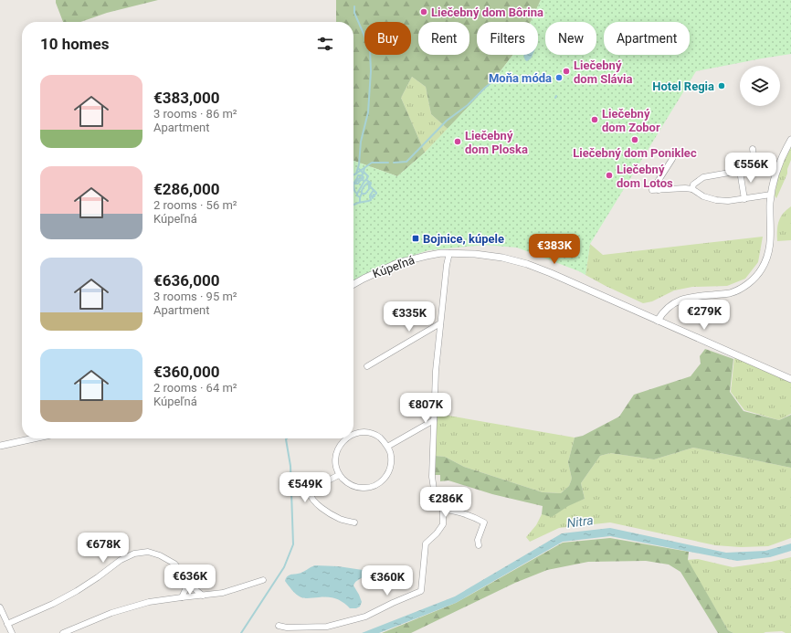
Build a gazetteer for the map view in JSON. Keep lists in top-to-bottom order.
{
  "streets": {
    "street": ["Kúpeľná"]
  },
  "water": ["Nitra"],
  "places": {
    "other": [
      "Liečebný dom Bôrina",
      "Liečebný dom Slávia",
      "Moňa móda",
      "Hotel Regia",
      "Liečebný dom Zobor",
      "Liečebný dom Poniklec",
      "Liečebný dom Ploska",
      "Liečebný dom Lotos"
    ],
    "transit": ["Bojnice, kúpele"]
  },
  "page": {
    "chip": [
      "Buy",
      "Rent",
      "Filters",
      "New",
      "Apartment"
    ],
    "heading": "10 homes",
    "list": [
      {
        "name": "€383,000",
        "note": "3 rooms · 86 m² · Apartment"
      },
      {
        "name": "€286,000",
        "note": "2 rooms · 56 m² · Kúpeľná"
      },
      {
        "name": "€636,000",
        "note": "3 rooms · 95 m² · Apartment"
      },
      {
        "name": "€360,000",
        "note": "2 rooms · 64 m² · Kúpeľná"
      }
    ],
    "price": [
      "€556K",
      "€383K",
      "€279K",
      "€335K",
      "€807K",
      "€549K",
      "€286K",
      "€678K",
      "€636K",
      "€360K"
    ]
  }
}
